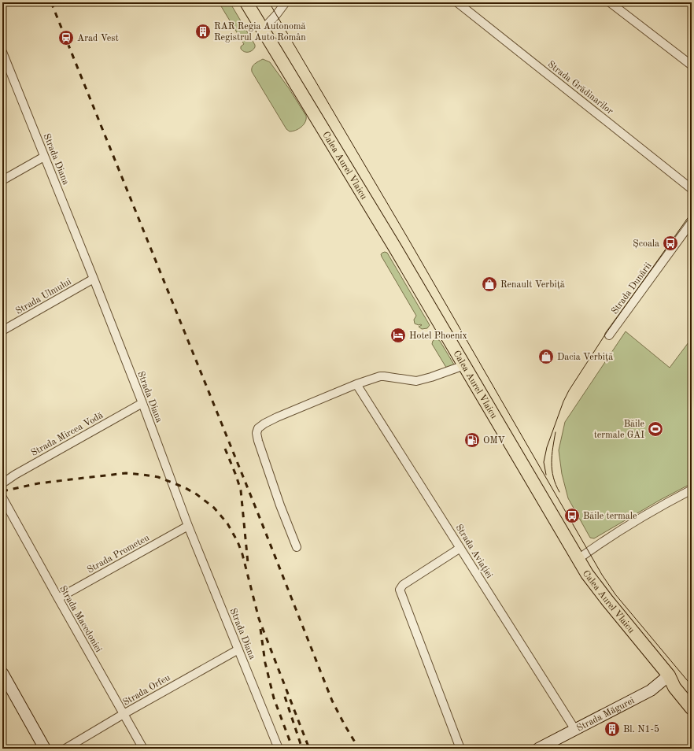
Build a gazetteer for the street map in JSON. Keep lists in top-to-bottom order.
{
  "streets": {
    "main road": ["Calea Aurel Vlaicu"],
    "street": [
      "Strada Grădinarilor",
      "Strada Diana",
      "Strada Dunării",
      "Strada Ulmului",
      "Strada Mircea Vodă",
      "Strada Aviației",
      "Strada Prometeu",
      "Strada Macedoniei",
      "Strada Orfeu",
      "Strada Măgurei"
    ]
  },
  "crossings": [
    ["Strada Diana", "Strada Ulmului"],
    ["Strada Diana", "Strada Mircea Vodă"],
    ["Strada Diana", "Strada Prometeu"],
    ["Strada Diana", "Strada Orfeu"],
    ["Calea Aurel Vlaicu", "Strada Măgurei"],
    ["Strada Aviației", "Strada Măgurei"],
    ["Strada Prometeu", "Strada Macedoniei"],
    ["Strada Macedoniei", "Strada Orfeu"]
  ],
  "places": {
    "building": ["RAR Regia Autonomă Registrul Auto Român", "Bl. N1-5"],
    "station": ["Arad Vest"],
    "bus stop": ["Școala", "Băile termale"],
    "shop": ["Renault Verbiță", "Dacia Verbiță"],
    "hotel": ["Hotel Phoenix"],
    "sports": ["Băile termale GAI"],
    "fuel station": ["OMV"]
  }
}
